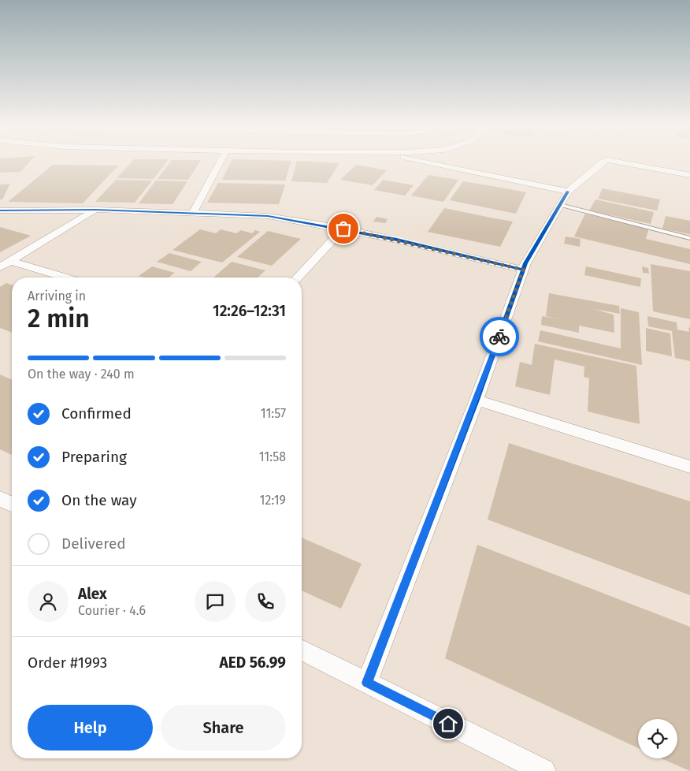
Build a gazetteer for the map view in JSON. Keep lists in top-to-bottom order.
{
  "page": {
    "heading": ["2 min", "Arriving in", "12:26–12:31"],
    "panel": [
      "Alex",
      "Courier · 4.6",
      "Order #1993",
      "AED 56.99"
    ],
    "bar": "On the way · 240 m",
    "list": [
      ["Confirmed", "11:57"],
      ["Preparing", "11:58"],
      ["On the way", "12:19"],
      "Delivered"
    ],
    "buttons": ["Help", "Share"]
  }
}
